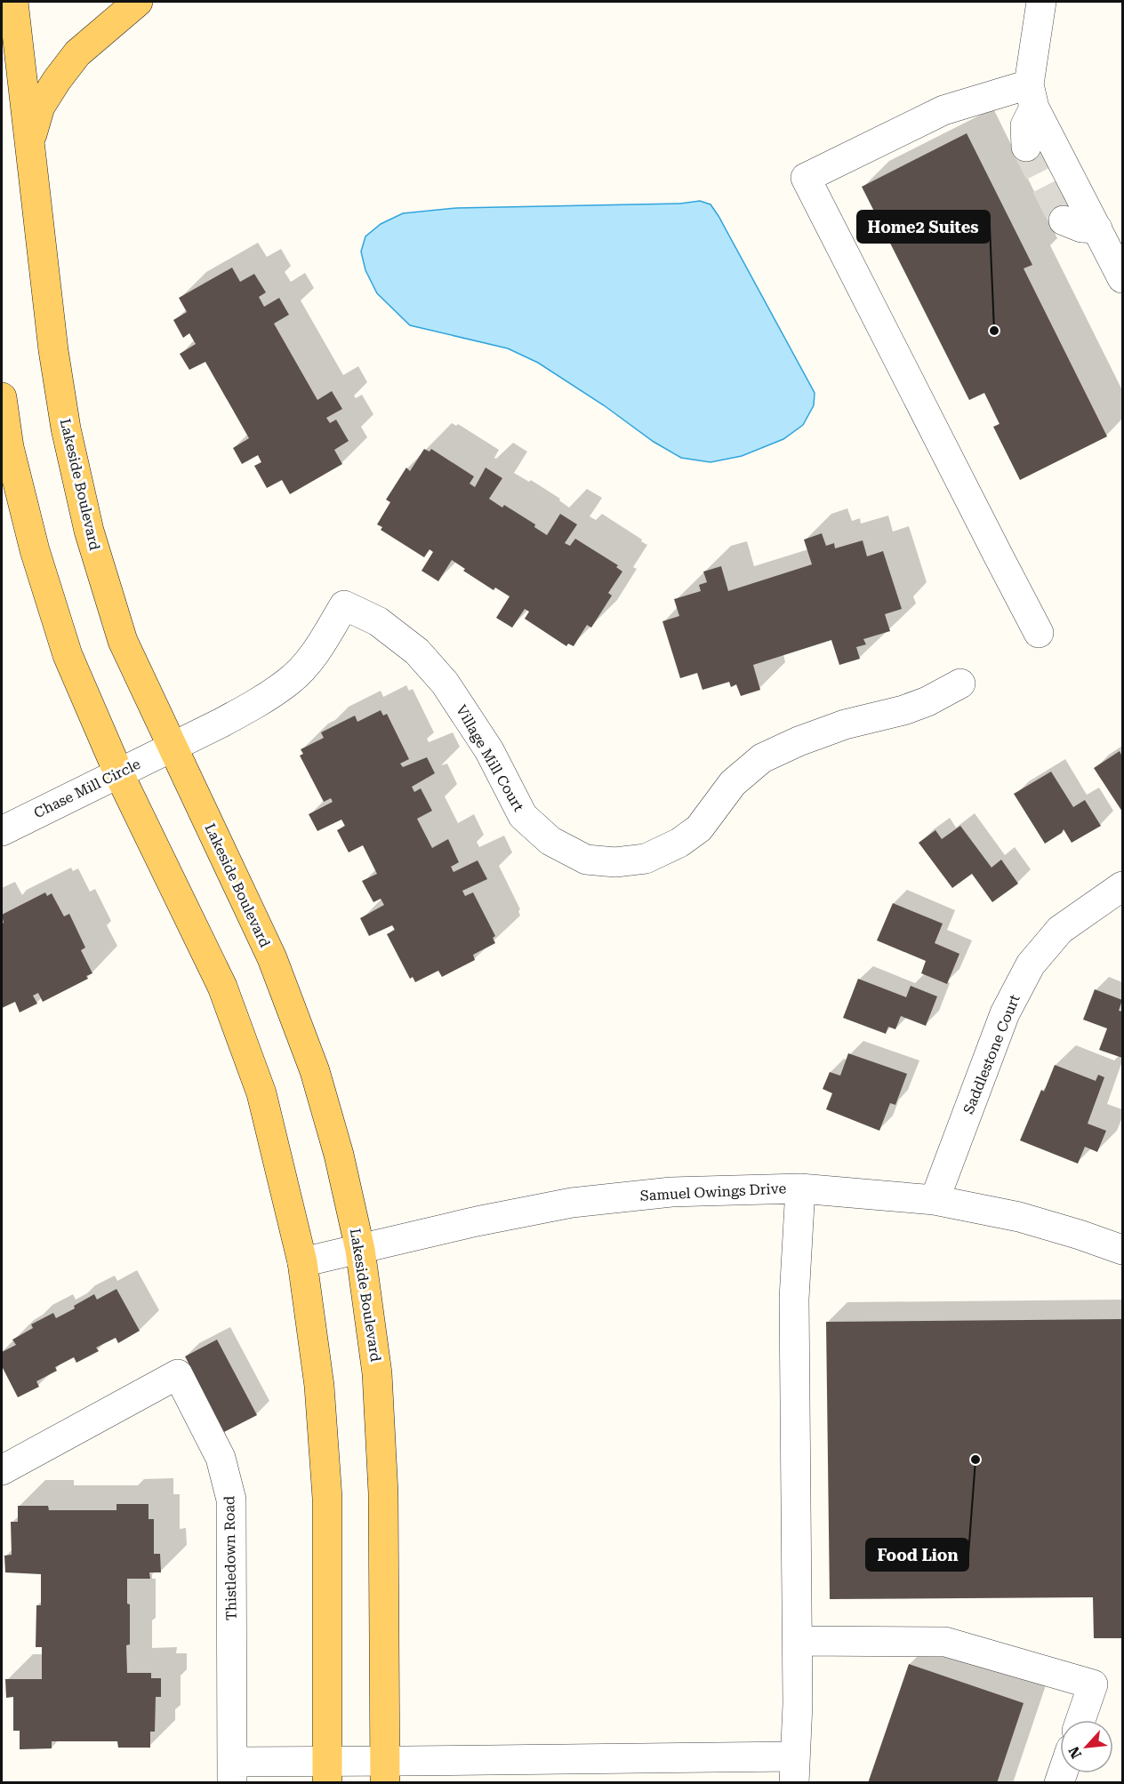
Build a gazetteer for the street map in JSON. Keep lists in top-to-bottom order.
{
  "streets": {
    "main road": ["Lakeside Boulevard"],
    "street": [
      "Village Mill Court",
      "Chase Mill Circle",
      "Saddlestone Court",
      "Samuel Owings Drive",
      "Thistledown Road"
    ]
  },
  "crossings": [
    ["Lakeside Boulevard", "Village Mill Court"],
    ["Lakeside Boulevard", "Chase Mill Circle"],
    ["Lakeside Boulevard", "Samuel Owings Drive"],
    ["Lakeside Boulevard", "Thistledown Road"],
    ["Village Mill Court", "Chase Mill Circle"],
    ["Saddlestone Court", "Samuel Owings Drive"]
  ],
  "places": ["Home2 Suites", "Food Lion"],
  "north": "bottom left"
}
